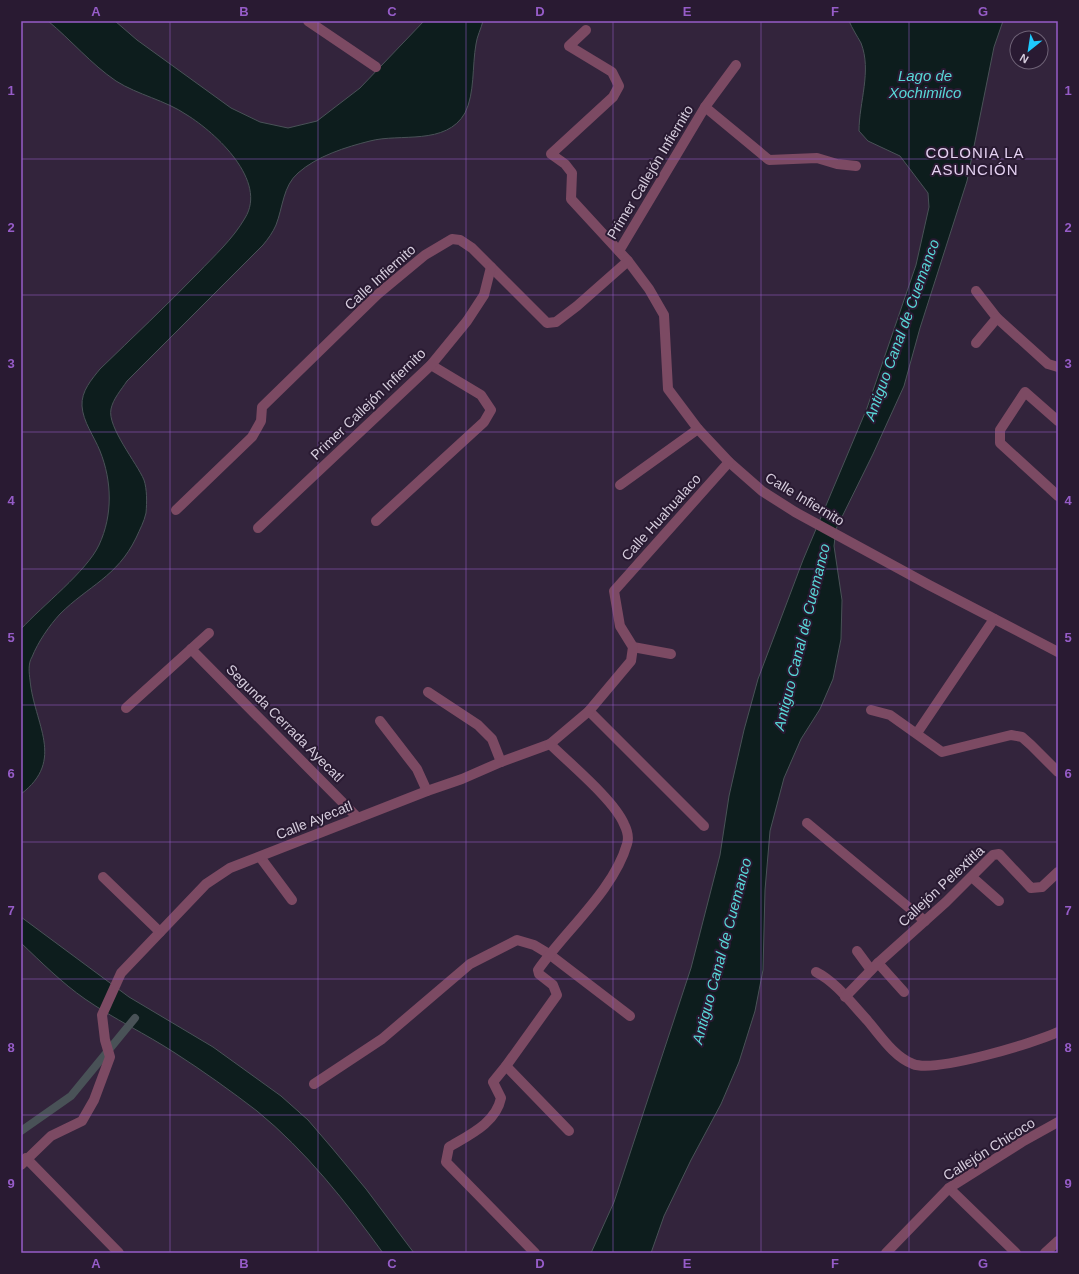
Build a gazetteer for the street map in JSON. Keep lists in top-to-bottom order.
{
  "streets": {
    "street": [
      "Primer Callejón Infiernito",
      "Calle Infiernito",
      "Calle Huahualaco",
      "Segunda Cerrada Ayecatl",
      "Calle Ayecatl",
      "Callejón Pelextitla",
      "Callejón Chicoco"
    ]
  },
  "crossings": [
    ["Primer Callejón Infiernito", "Calle Infiernito"],
    ["Calle Infiernito", "Calle Huahualaco"],
    ["Segunda Cerrada Ayecatl", "Calle Ayecatl"]
  ],
  "districts": ["COLONIA LA ASUNCIÓN"],
  "water": ["Lago de Xochimilco", "Antiguo Canal de Cuemanco"],
  "north": "bottom left",
  "grid": {
    "columns": [
      "A",
      "B",
      "C",
      "D",
      "E",
      "F",
      "G"
    ],
    "rows": [
      "1",
      "2",
      "3",
      "4",
      "5",
      "6",
      "7",
      "8",
      "9"
    ]
  }
}
